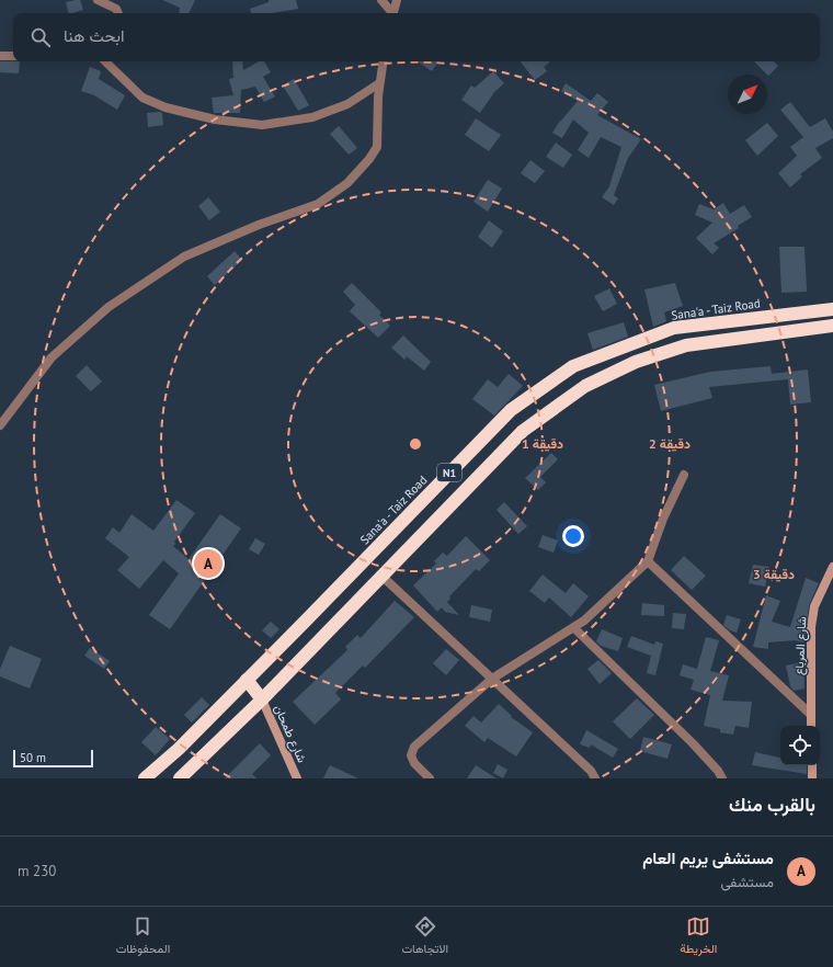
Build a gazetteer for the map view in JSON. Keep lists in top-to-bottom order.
{
  "streets": {
    "highway": ["Sana'a - Taiz Road", "N1"],
    "street": ["شارع المرباع", "شارع طمحان"]
  },
  "crossings": [
    ["N1", "شارع طمحان"]
  ],
  "scale_bar": "50 m",
  "north": "top right",
  "page": {
    "search": "ابحث هنا",
    "pins": "A",
    "scale": "50 m",
    "heading": "بالقرب منك",
    "list": [
      {
        "mark": "A",
        "name": "مستشفى يريم العام",
        "note": "مستشفى",
        "value": "230 m"
      }
    ],
    "nav": ["الخريطة", "الاتجاهات", "المحفوظات"]
  },
  "rings": ["1 دقيقة", "2 دقيقة", "3 دقيقة"]
}
